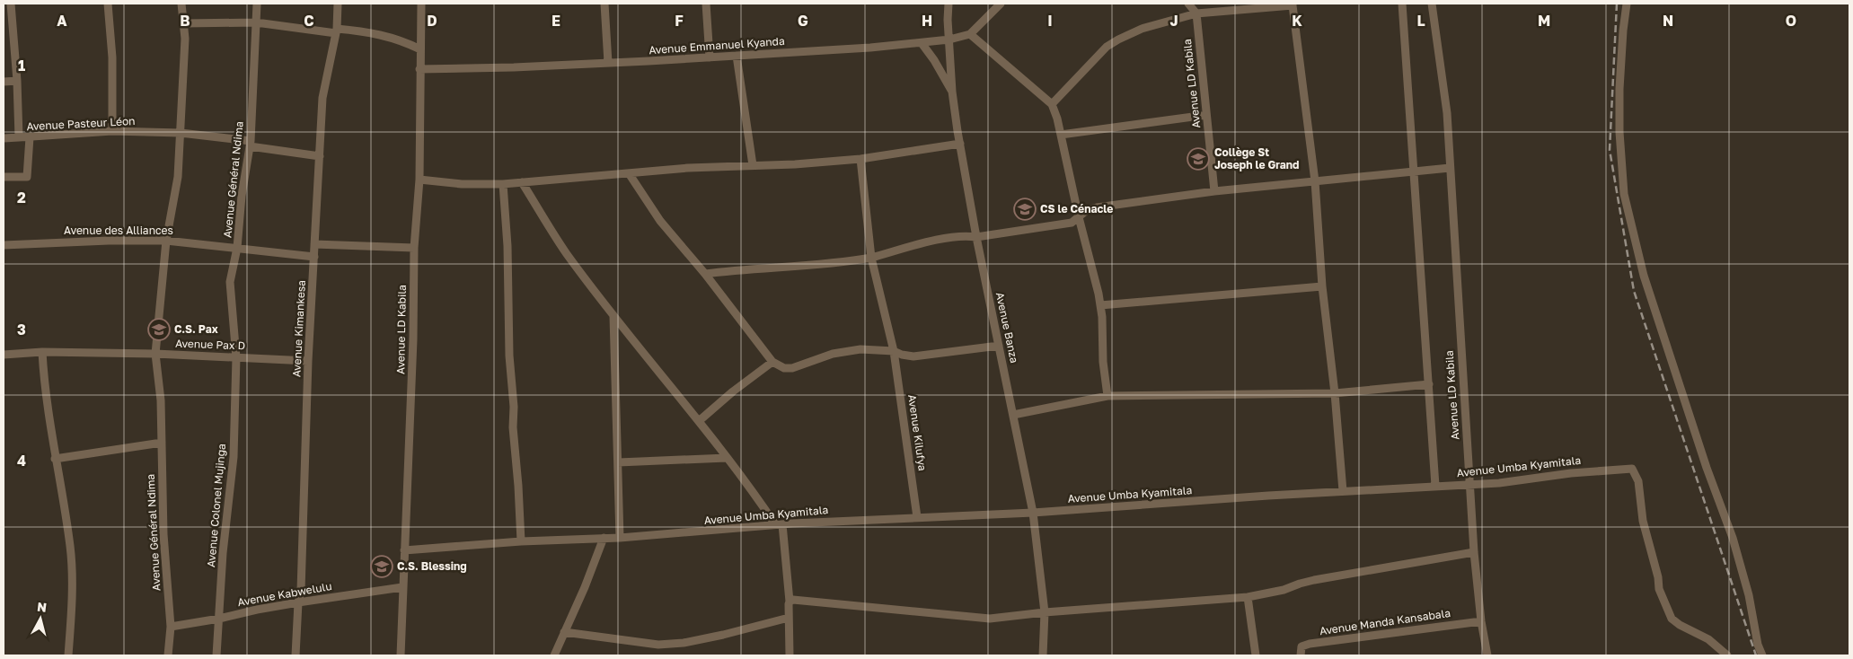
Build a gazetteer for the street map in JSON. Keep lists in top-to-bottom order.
{
  "streets": {
    "street": [
      "Avenue Emmanuel Kyanda",
      "Avenue LD Kabila",
      "Avenue Pasteur Léon",
      "Avenue Général Ndima",
      "Avenue des Alliances",
      "Avenue Banza",
      "Avenue Kimankesa",
      "Avenue Pax D",
      "Avenue Kilufya",
      "Avenue Umba Kyamitala",
      "Avenue Colonel Mujinga",
      "Avenue Kabwelulu",
      "Avenue Manda Kansabala"
    ]
  },
  "crossings": [
    ["Avenue Emmanuel Kyanda", "Avenue LD Kabila"],
    ["Avenue Emmanuel Kyanda", "Avenue Banza"],
    ["Avenue LD Kabila", "Avenue Umba Kyamitala"],
    ["Avenue LD Kabila", "Avenue Kabwelulu"],
    ["Avenue LD Kabila", "Avenue Manda Kansabala"],
    ["Avenue Pasteur Léon", "Avenue Général Ndima"],
    ["Avenue Pasteur Léon", "Avenue Kimankesa"],
    ["Avenue Général Ndima", "Avenue des Alliances"],
    ["Avenue Général Ndima", "Avenue Pax D"],
    ["Avenue Général Ndima", "Avenue Colonel Mujinga"],
    ["Avenue Général Ndima", "Avenue Kabwelulu"],
    ["Avenue des Alliances", "Avenue Kimankesa"],
    ["Avenue Banza", "Avenue Umba Kyamitala"],
    ["Avenue Kimankesa", "Avenue Pax D"],
    ["Avenue Kimankesa", "Avenue Kabwelulu"],
    ["Avenue Pax D", "Avenue Colonel Mujinga"],
    ["Avenue Kilufya", "Avenue Umba Kyamitala"],
    ["Avenue Colonel Mujinga", "Avenue Kabwelulu"]
  ],
  "places": {
    "school or university": [
      "Collège St Joseph le Grand",
      "CS le Cénacle",
      "C.S. Pax",
      "C.S. Blessing"
    ]
  },
  "north": "top",
  "grid": {
    "columns": [
      "A",
      "B",
      "C",
      "D",
      "E",
      "F",
      "G",
      "H",
      "I",
      "J",
      "K",
      "L",
      "M",
      "N",
      "O"
    ],
    "rows": [
      "1",
      "2",
      "3",
      "4"
    ]
  }
}
